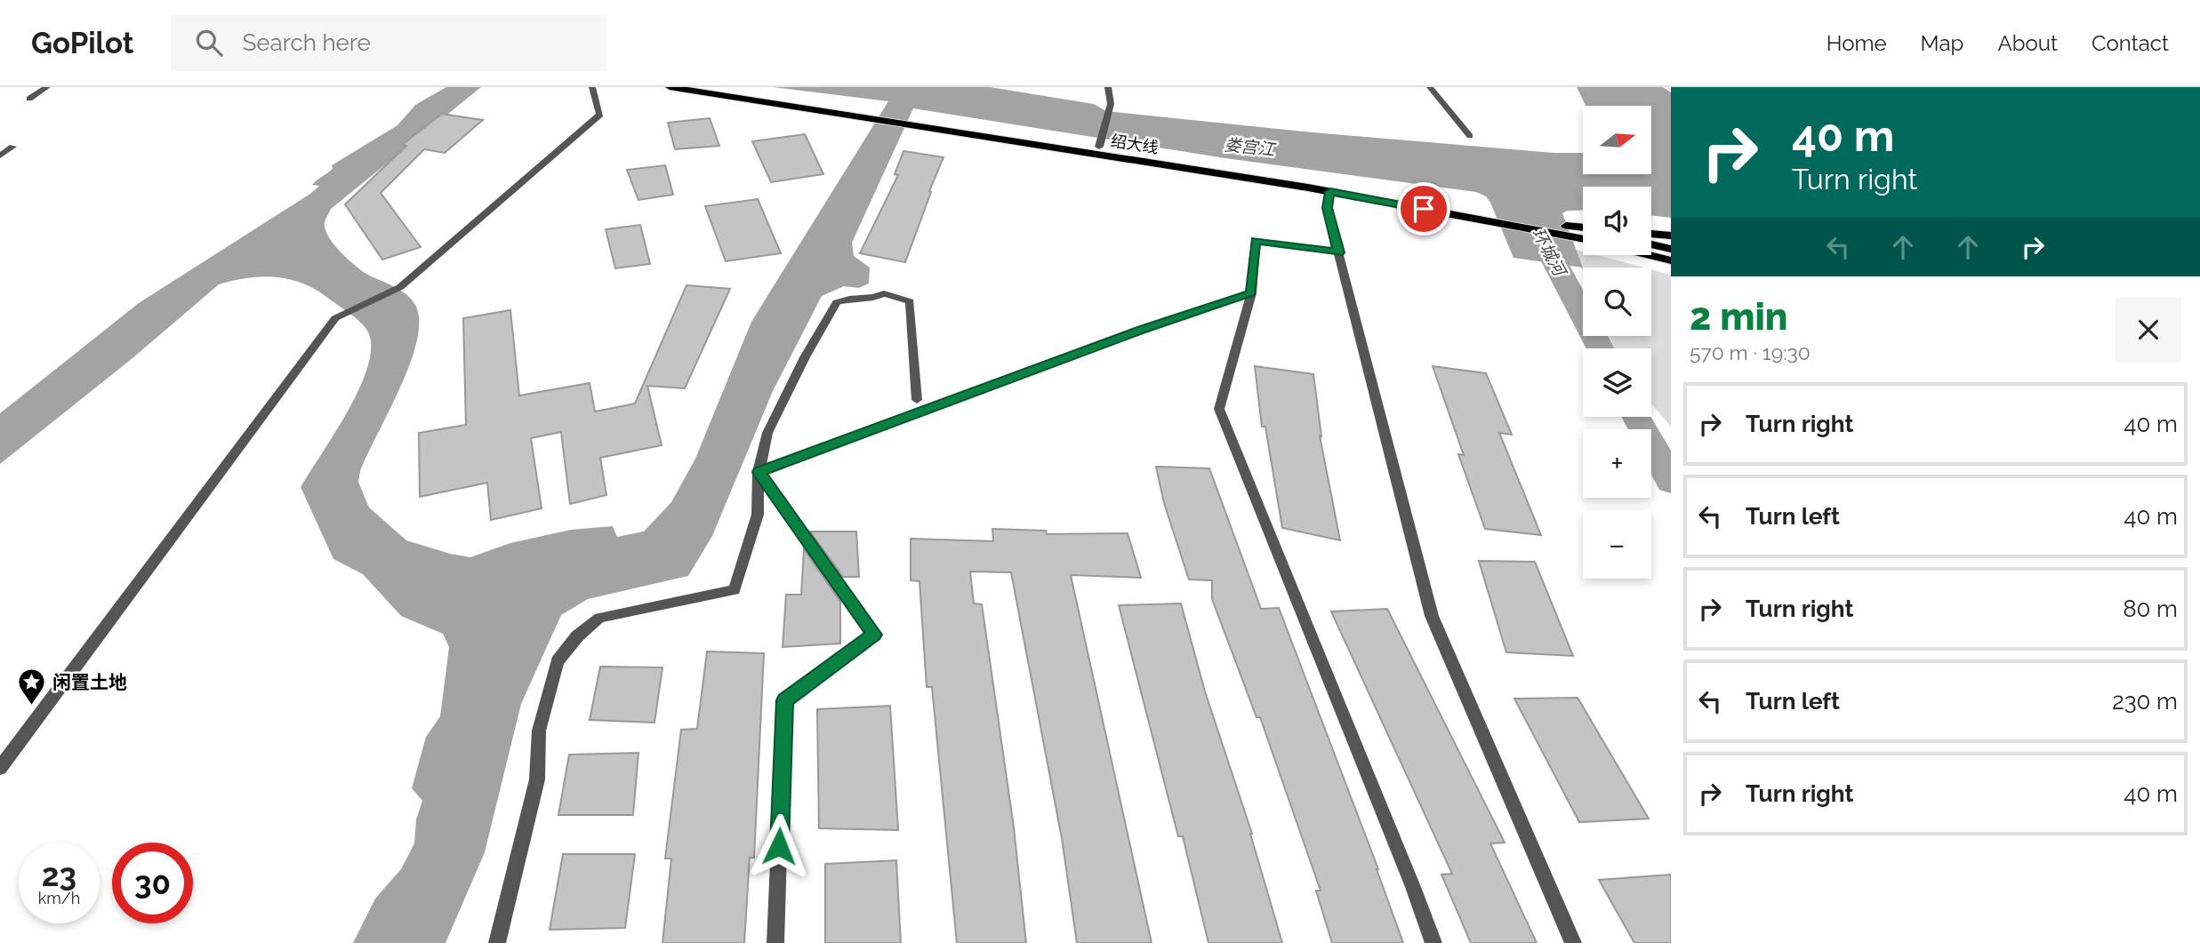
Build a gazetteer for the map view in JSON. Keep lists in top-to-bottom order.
{
  "streets": {
    "main road": ["绍大线"]
  },
  "water": ["娄宫江", "环城河"],
  "places": {
    "place": ["闲置土地"]
  },
  "north": "right",
  "page": {
    "header": "GoPilot",
    "search": "Search here",
    "nav": [
      "Home",
      "Map",
      "About",
      "Contact"
    ],
    "turn": ["40 m", "Turn right"],
    "map_buttons": ["+", "−"],
    "heading": ["2 min", "570 m · 19:30"],
    "list": [
      {
        "name": "Turn right",
        "value": "40 m"
      },
      {
        "name": "Turn left",
        "value": "40 m"
      },
      {
        "name": "Turn right",
        "value": "80 m"
      },
      {
        "name": "Turn left",
        "value": "230 m"
      },
      {
        "name": "Turn right",
        "value": "40 m"
      }
    ],
    "speed": "23 km/h",
    "limit": "30"
  }
}
